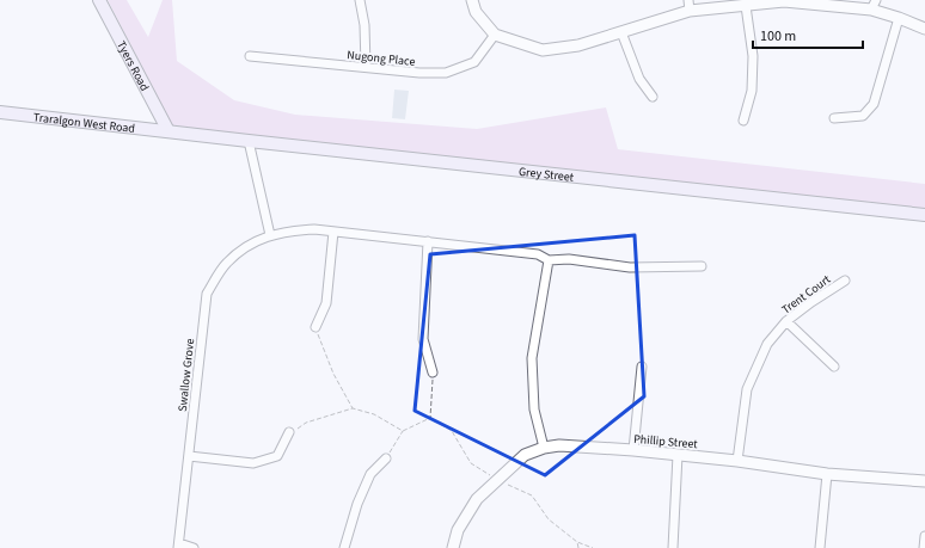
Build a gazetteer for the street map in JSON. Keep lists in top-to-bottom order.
{
  "streets": {
    "main road": ["Tyers Road", "Traralgon West Road", "Grey Street"],
    "street": [
      "Nugong Place",
      "Trent Court",
      "Swallow Grove",
      "Phillip Street"
    ]
  },
  "crossings": [
    ["Tyers Road", "Traralgon West Road"],
    ["Tyers Road", "Grey Street"],
    ["Traralgon West Road", "Grey Street"],
    ["Trent Court", "Phillip Street"]
  ],
  "scale_bar": "100 m"
}
